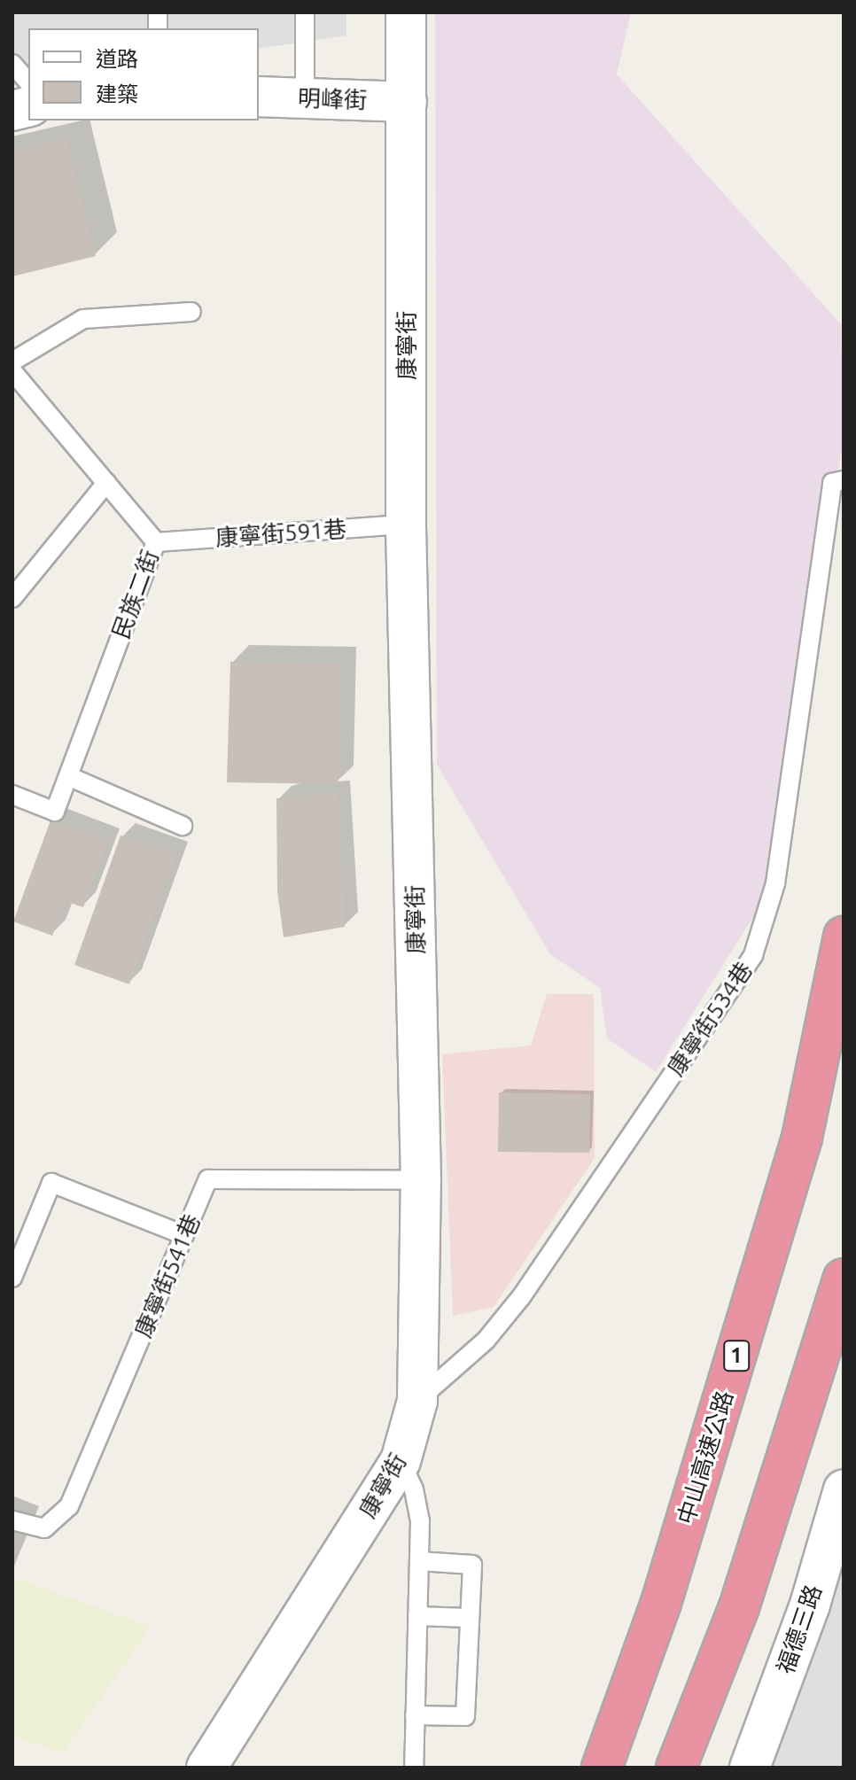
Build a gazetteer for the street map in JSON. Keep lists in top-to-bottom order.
{
  "streets": {
    "highway": ["1", "中山高速公路"],
    "street": ["明峰街", "康寧街", "福德三路"],
    "lane": [
      "康寧街591巷",
      "民族二街",
      "康寧街534巷",
      "康寧街541巷"
    ]
  },
  "crossings": [
    ["明峰街", "康寧街"],
    ["康寧街", "康寧街591巷"],
    ["康寧街", "康寧街534巷"],
    ["康寧街", "康寧街541巷"],
    ["康寧街591巷", "民族二街"]
  ],
  "legend": ["道路", "建築"]
}
